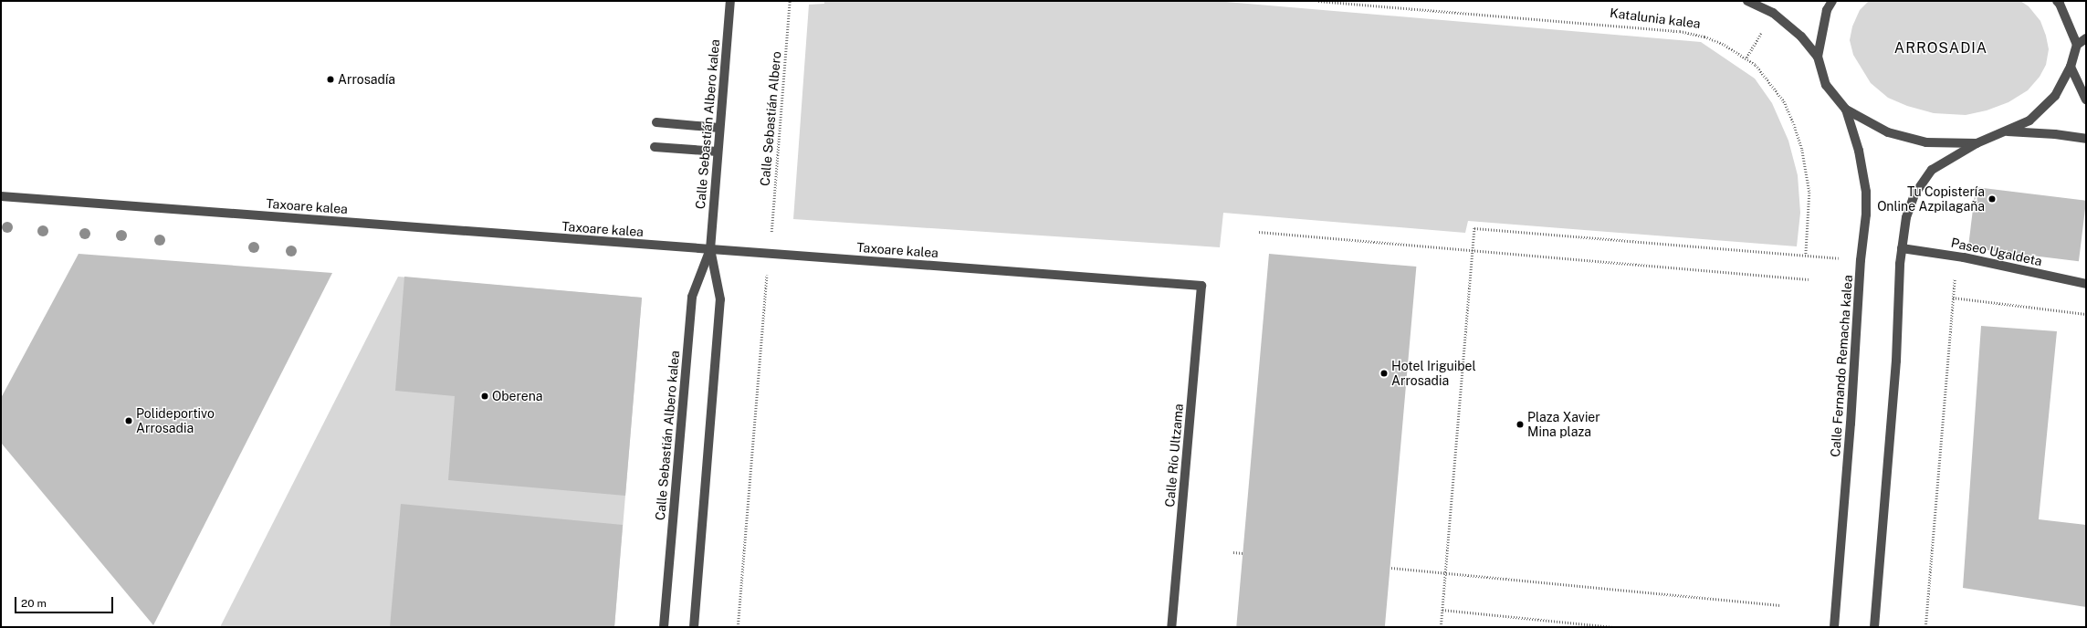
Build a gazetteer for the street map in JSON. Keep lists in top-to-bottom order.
{
  "streets": {
    "street": [
      "Calle Sebastián Albero kalea",
      "Taxoare kalea",
      "Paseo Ugaldeta",
      "Calle Fernando Remacha kalea",
      "Calle Río Ultzama"
    ],
    "path": ["Katalunia kalea", "Calle Sebastián Albero"]
  },
  "crossings": [
    ["Calle Sebastián Albero kalea", "Taxoare kalea"],
    ["Taxoare kalea", "Calle Río Ultzama"]
  ],
  "districts": ["ARROSADIA"],
  "places": [
    "Arrosadía",
    "Tu Copistería Online Azpilagaña",
    "Hotel Iriguibel Arrosadia",
    "Oberena",
    "Polideportivo Arrosadia",
    "Plaza Xavier Mina plaza"
  ],
  "scale_bar": "20 m"
}
